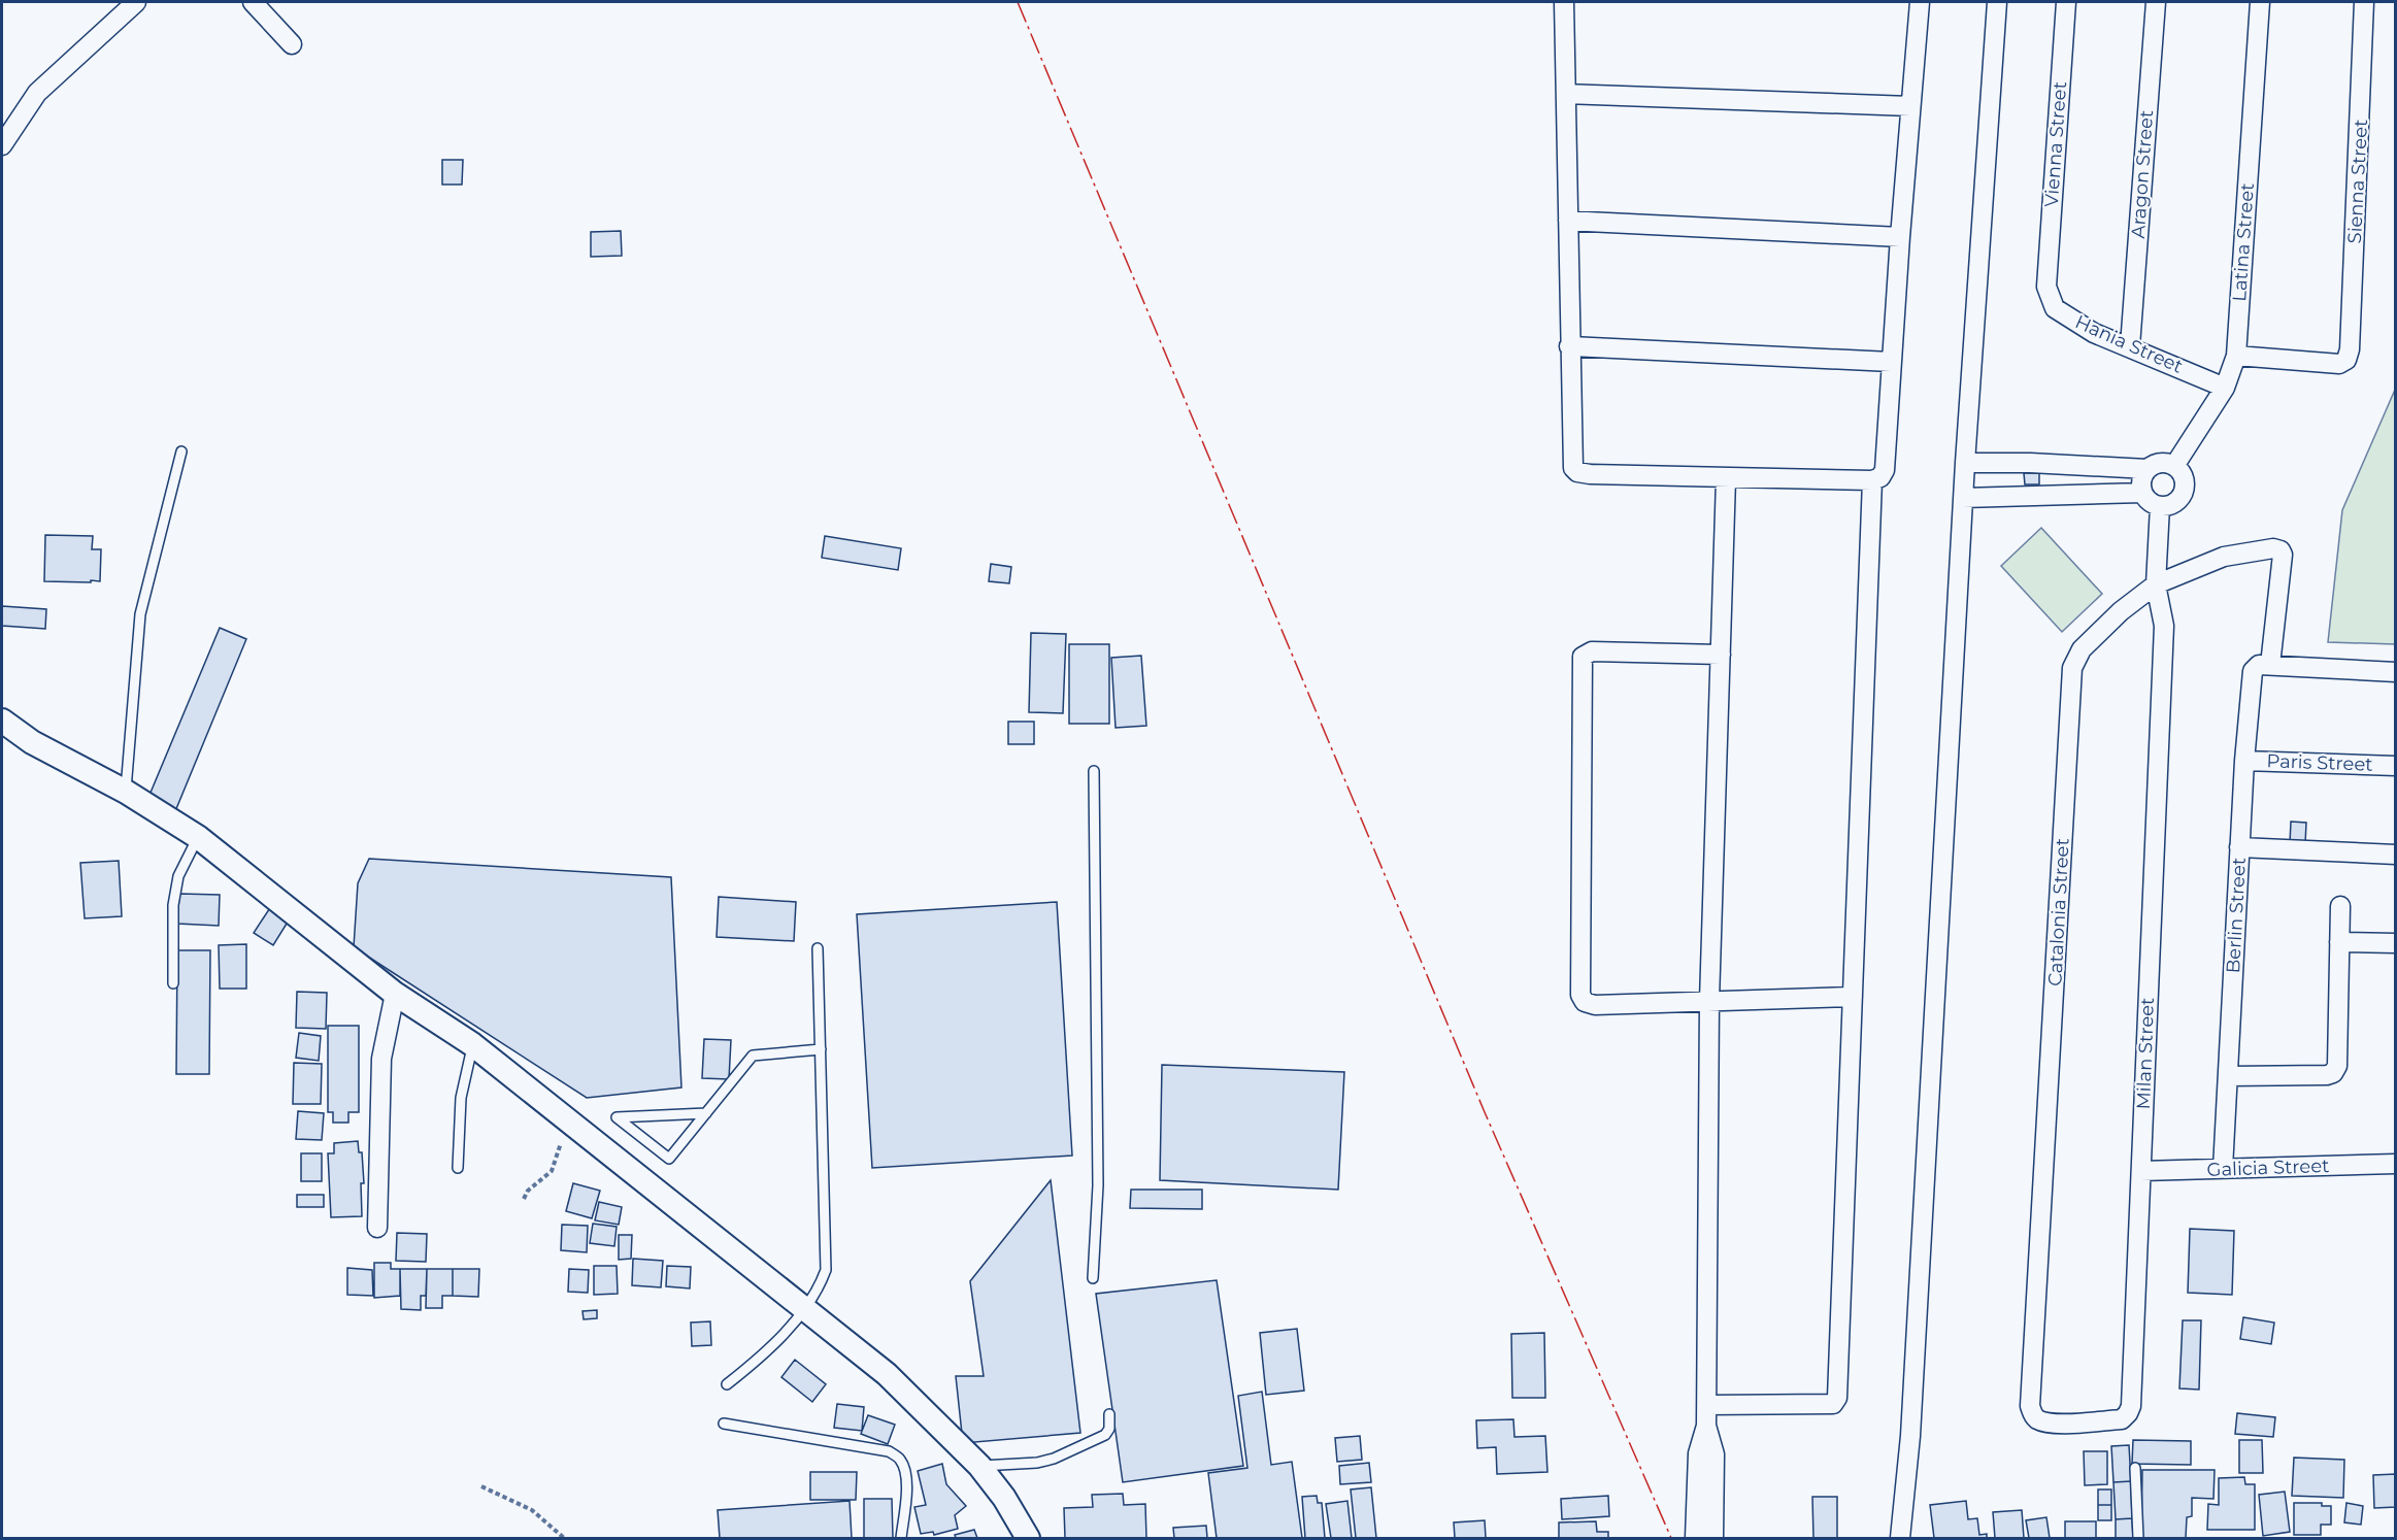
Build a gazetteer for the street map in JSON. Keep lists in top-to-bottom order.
{
  "streets": {
    "street": [
      "Vienna Street",
      "Aragon Street",
      "Sienna Street",
      "Latina Street",
      "Hania Street",
      "Paris Street",
      "Catalonia Street",
      "Berlin Street",
      "Milan Street",
      "Galicia Street"
    ]
  },
  "crossings": [
    ["Vienna Street", "Hania Street"],
    ["Aragon Street", "Hania Street"],
    ["Sienna Street", "Latina Street"],
    ["Latina Street", "Hania Street"],
    ["Latina Street", "Milan Street"],
    ["Paris Street", "Berlin Street"],
    ["Catalonia Street", "Berlin Street"],
    ["Catalonia Street", "Milan Street"],
    ["Berlin Street", "Galicia Street"],
    ["Milan Street", "Galicia Street"]
  ]
}
